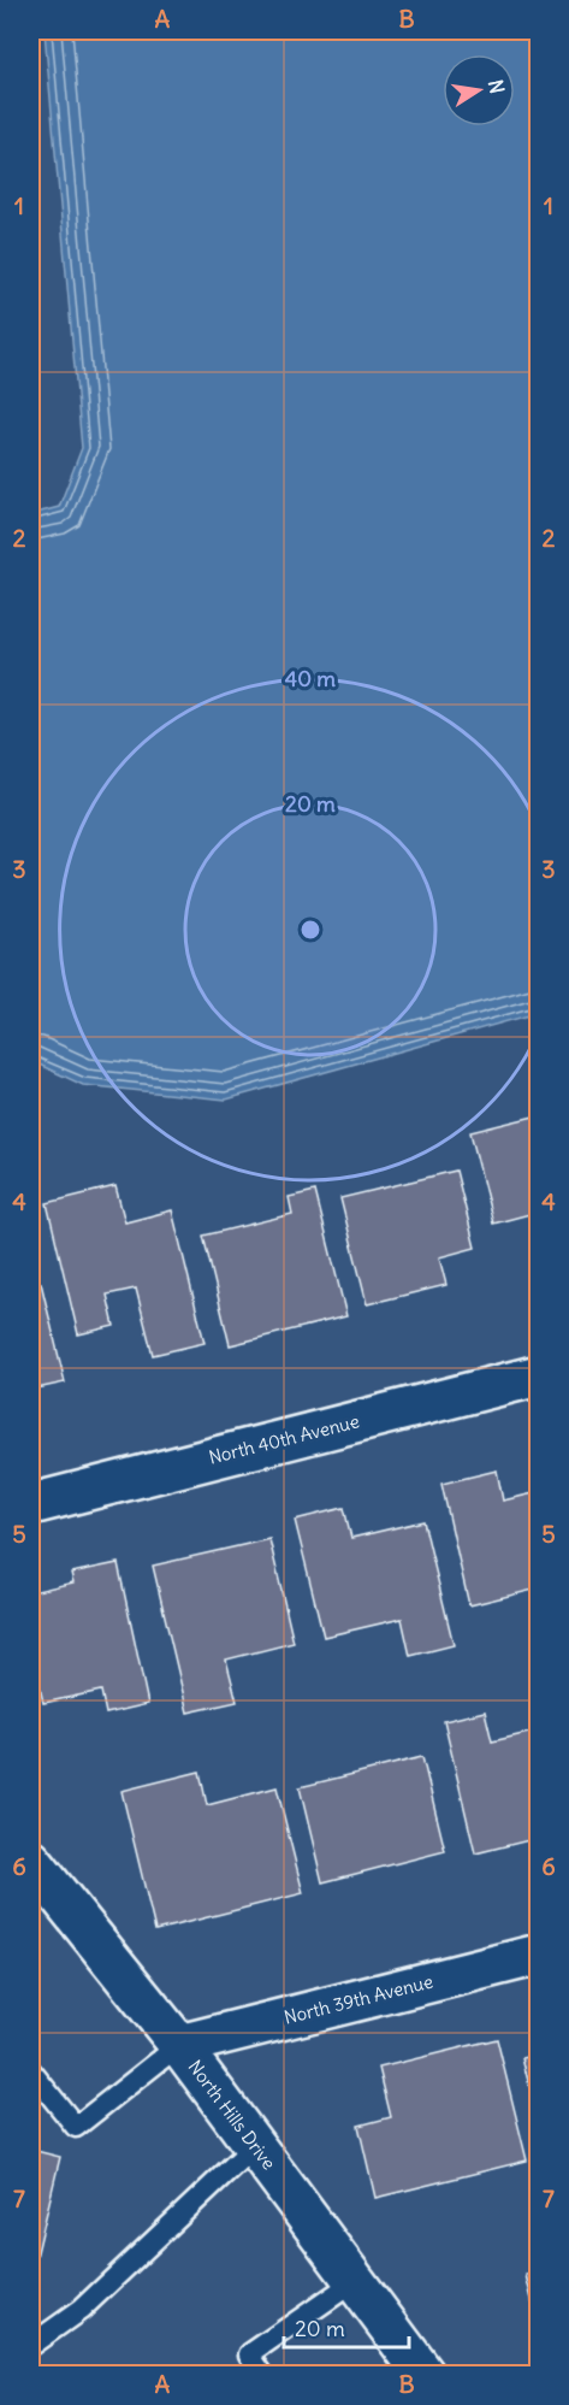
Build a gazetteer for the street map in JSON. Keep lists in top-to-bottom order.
{
  "streets": {
    "street": ["North 40th Avenue", "North 39th Avenue", "North Hills Drive"]
  },
  "crossings": [
    ["North 39th Avenue", "North Hills Drive"]
  ],
  "scale_bar": "20 m",
  "north": "right",
  "grid": {
    "columns": ["A", "B"],
    "rows": [
      "1",
      "2",
      "3",
      "4",
      "5",
      "6",
      "7"
    ]
  },
  "rings": ["40 m", "20 m"]
}
